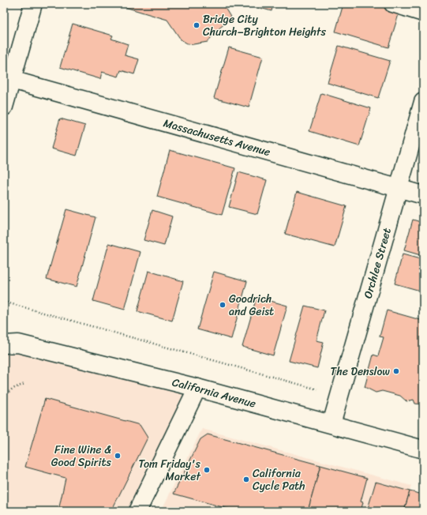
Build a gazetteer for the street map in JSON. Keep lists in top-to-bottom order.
{
  "streets": {
    "street": ["Massachusetts Avenue", "Orchlee Street", "California Avenue"]
  },
  "crossings": [
    ["Massachusetts Avenue", "Orchlee Street"],
    ["Orchlee Street", "California Avenue"]
  ],
  "places": [
    "Bridge City Church–Brighton Heights",
    "Goodrich and Geist",
    "The Denslow",
    "Fine Wine & Good Spirits",
    "Tom Friday's Market",
    "California Cycle Path"
  ]
}
